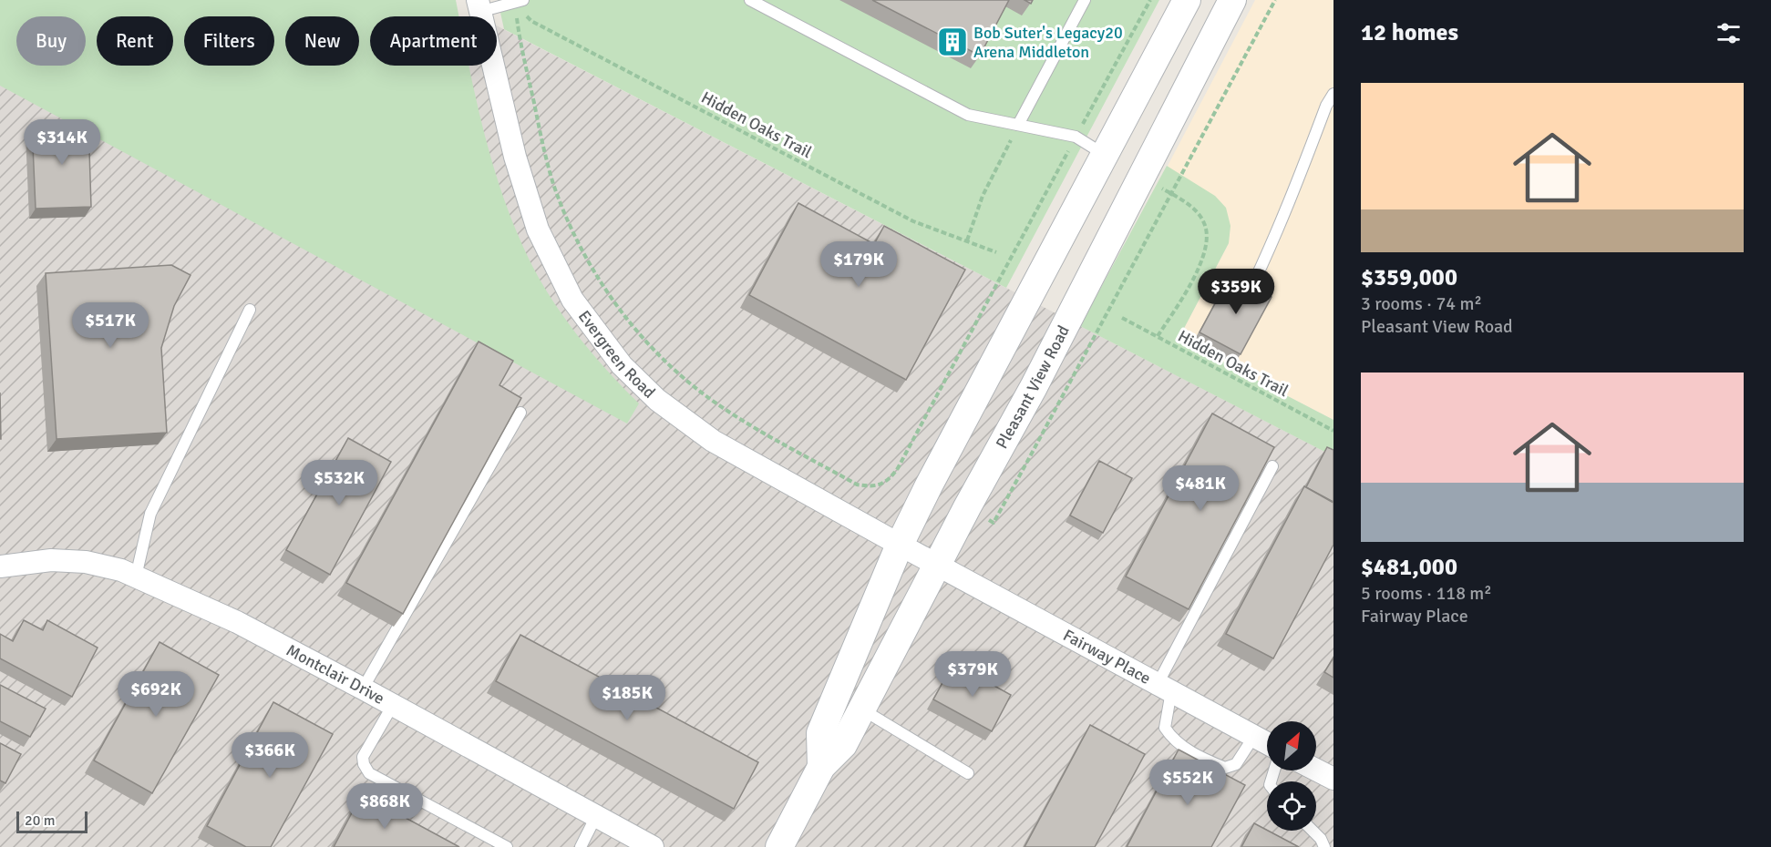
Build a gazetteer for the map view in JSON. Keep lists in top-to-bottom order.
{
  "streets": {
    "street": [
      "Evergreen Road",
      "Pleasant View Road",
      "Fairway Place",
      "Montclair Drive"
    ],
    "path": ["Hidden Oaks Trail"]
  },
  "crossings": [
    ["Evergreen Road", "Pleasant View Road"],
    ["Evergreen Road", "Fairway Place"],
    ["Pleasant View Road", "Fairway Place"]
  ],
  "places": {
    "building": ["Bob Suter's Legacy20 Arena Middleton"]
  },
  "scale_bar": "20 m",
  "north": "top right",
  "page": {
    "heading": "12 homes",
    "chip": [
      "Buy",
      "Rent",
      "Filters",
      "New",
      "Apartment"
    ],
    "list": [
      {
        "name": "$359,000",
        "note": "3 rooms · 74 m² · Pleasant View Road"
      },
      {
        "name": "$481,000",
        "note": "5 rooms · 118 m² · Fairway Place"
      }
    ],
    "price": [
      "$314K",
      "$179K",
      "$359K",
      "$517K",
      "$532K",
      "$481K",
      "$379K",
      "$692K",
      "$185K",
      "$366K",
      "$552K",
      "$868K"
    ],
    "scale": "20 m"
  }
}
